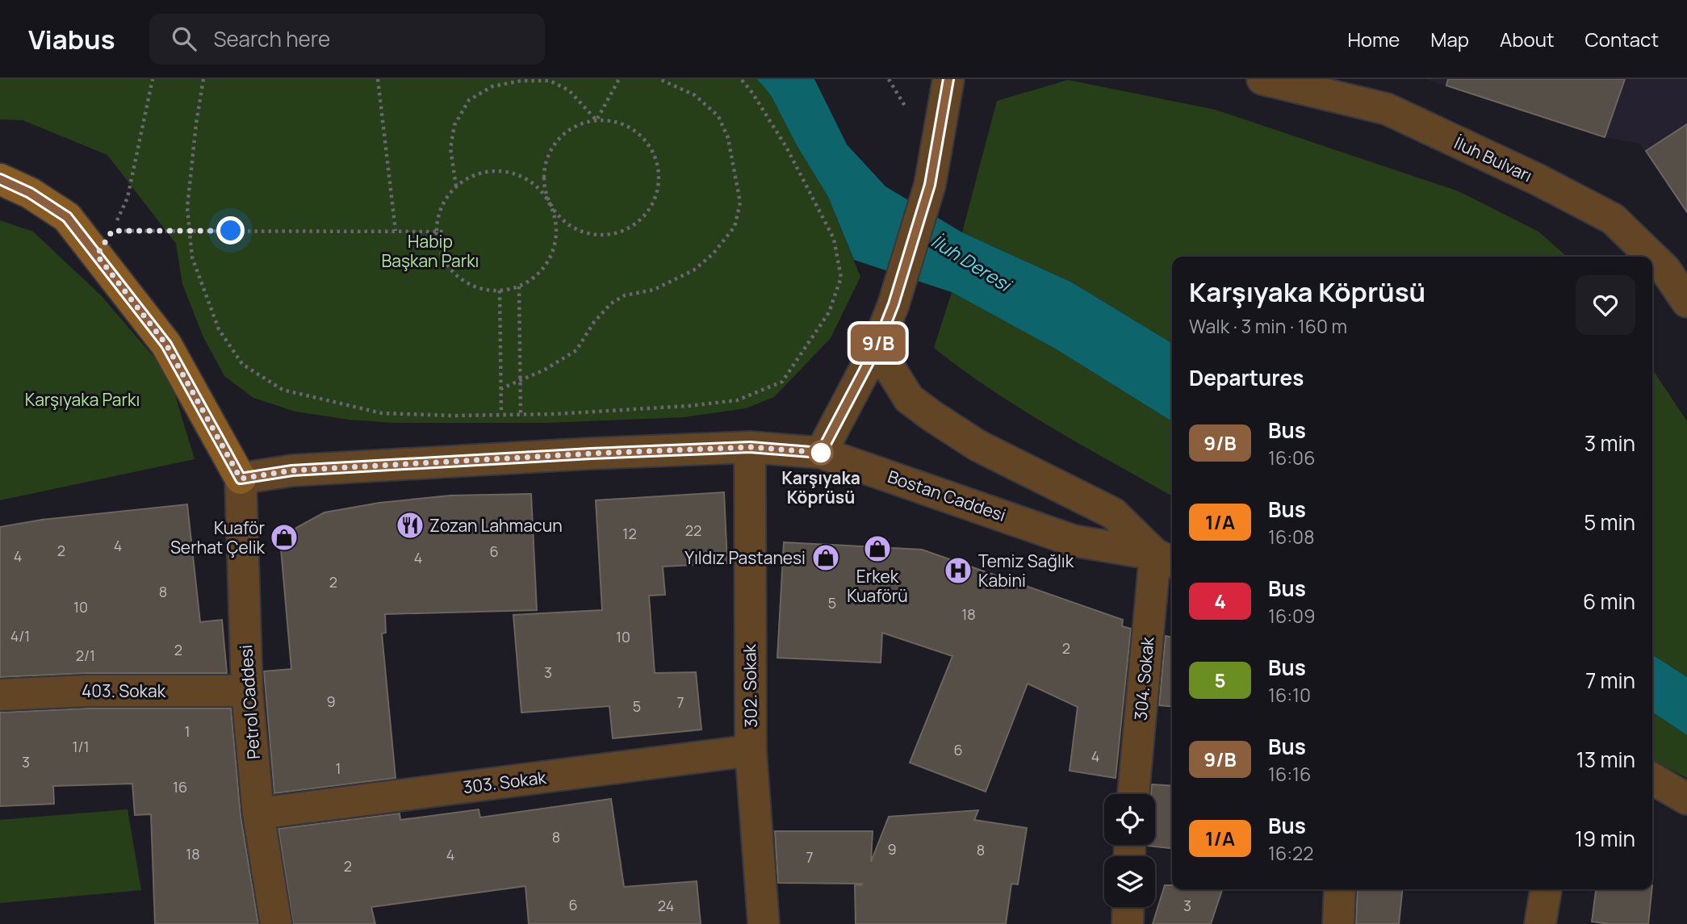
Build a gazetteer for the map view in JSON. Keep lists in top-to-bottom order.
{
  "streets": {
    "street": [
      "İluh Bulvarı",
      "Bostan Caddesi",
      "304. Sokak",
      "302. Sokak",
      "403. Sokak",
      "Petrol Caddesi",
      "303. Sokak"
    ]
  },
  "crossings": [
    ["Bostan Caddesi", "304. Sokak"],
    ["Bostan Caddesi", "302. Sokak"],
    ["Bostan Caddesi", "Petrol Caddesi"],
    ["302. Sokak", "303. Sokak"],
    ["403. Sokak", "Petrol Caddesi"],
    ["Petrol Caddesi", "303. Sokak"]
  ],
  "water": ["İluh Deresi"],
  "parks": ["Habip Başkan Parkı", "Karşıyaka Parkı"],
  "places": {
    "other": ["Karşıyaka Köprüsü"],
    "restaurant": ["Zozan Lahmacun"],
    "shop": ["Kuaför Serhat Çelik", "Erkek Kuaförü", "Yıldız Pastanesi"],
    "hospital": ["Temiz Sağlık Kabini"]
  },
  "lines": ["bus line 9/B"],
  "house_numbers": [
    "22",
    "12",
    "4",
    "2",
    "6",
    "4",
    "4",
    "2",
    "8",
    "5",
    "10",
    "18",
    "4/1",
    "10",
    "2",
    "2",
    "2/1",
    "3",
    "9",
    "7",
    "5",
    "1",
    "1/1",
    "6",
    "4",
    "3",
    "1",
    "16",
    "8",
    "9",
    "8",
    "18",
    "4",
    "7",
    "2",
    "6",
    "24",
    "3"
  ],
  "page": {
    "header": "Viabus",
    "search": "Search here",
    "nav": [
      "Home",
      "Map",
      "About",
      "Contact"
    ],
    "on_map": "9/B",
    "heading": [
      ["Karşıyaka Köprüsü", "Walk · 3 min · 160 m"],
      "Departures"
    ],
    "list": [
      {
        "mark": "9/B",
        "name": "Bus",
        "note": "16:06",
        "value": "3 min"
      },
      {
        "mark": "1/A",
        "name": "Bus",
        "note": "16:08",
        "value": "5 min"
      },
      {
        "mark": "4",
        "name": "Bus",
        "note": "16:09",
        "value": "6 min"
      },
      {
        "mark": "5",
        "name": "Bus",
        "note": "16:10",
        "value": "7 min"
      },
      {
        "mark": "9/B",
        "name": "Bus",
        "note": "16:16",
        "value": "13 min"
      },
      {
        "mark": "1/A",
        "name": "Bus",
        "note": "16:22",
        "value": "19 min"
      }
    ]
  }
}
